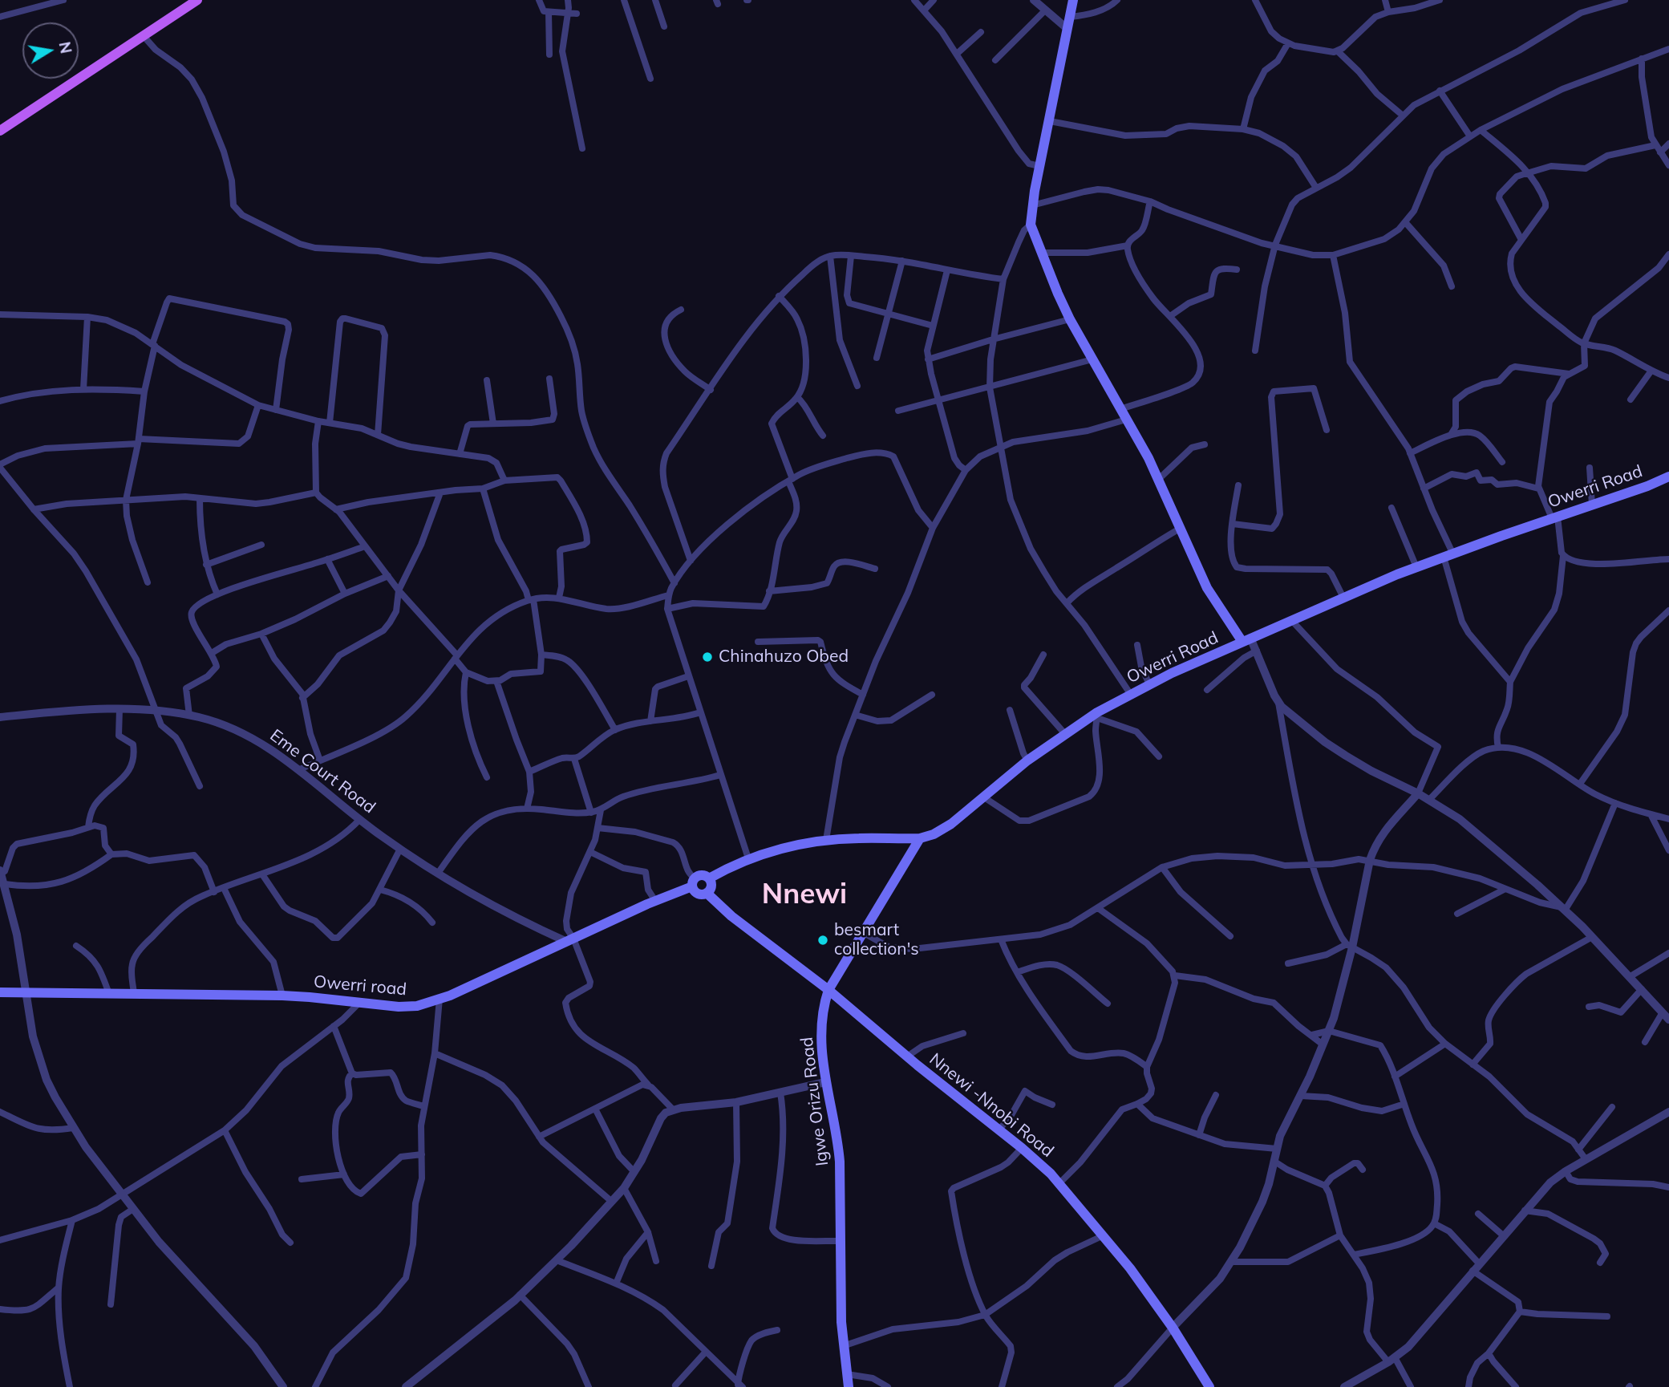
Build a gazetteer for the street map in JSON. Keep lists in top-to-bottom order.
{
  "streets": {
    "main road": [
      "Owerri Road",
      "Owerri road",
      "Igwe Orizu Road",
      "Nnewi -Nnobi Road"
    ],
    "street": ["Eme Court Road"]
  },
  "crossings": [
    ["Owerri Road", "Owerri road"],
    ["Owerri Road", "Igwe Orizu Road"],
    ["Owerri Road", "Nnewi -Nnobi Road"],
    ["Eme Court Road", "Owerri road"],
    ["Owerri road", "Nnewi -Nnobi Road"],
    ["Igwe Orizu Road", "Nnewi -Nnobi Road"]
  ],
  "districts": ["Nnewi"],
  "places": ["Chinahuzo Obed", "besmart collection's"],
  "north": "right"
}
